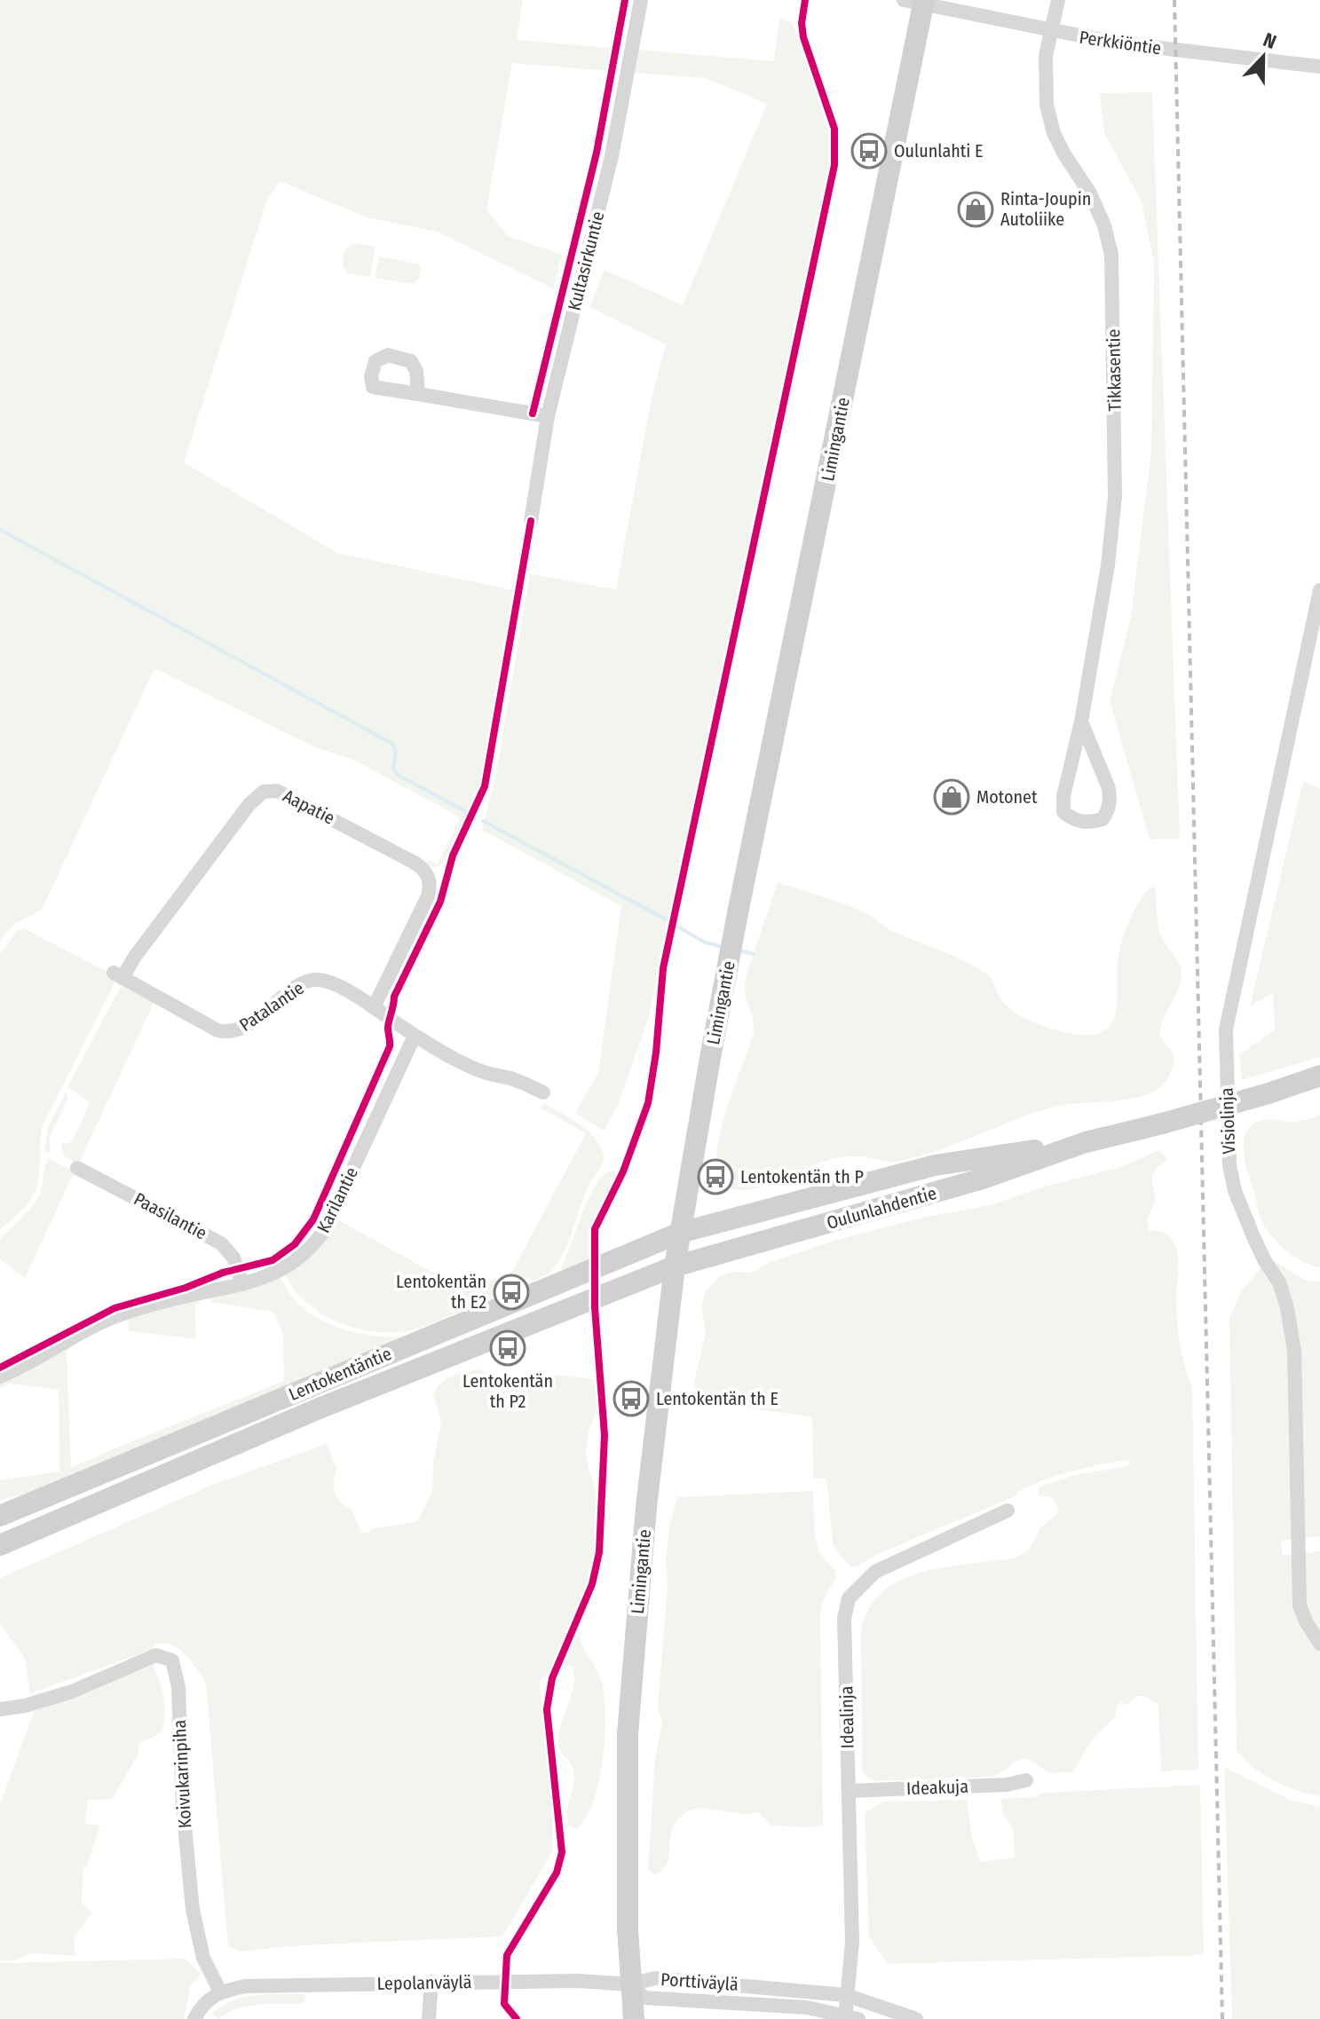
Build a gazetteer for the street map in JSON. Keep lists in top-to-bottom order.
{
  "streets": {
    "main road": ["Limingantie", "Oulunlahdentie", "Lentokentäntie"],
    "street": [
      "Perkkiöntie",
      "Kultasirkuntie",
      "Tikkasentie",
      "Aapatie",
      "Patalantie",
      "Visiolinja",
      "Karilantie",
      "Paasilantie",
      "Idealinja",
      "Koivukarinpiha",
      "Ideakuja",
      "Porttiväylä",
      "Lepolanväylä"
    ]
  },
  "crossings": [
    ["Perkkiöntie", "Tikkasentie"],
    ["Perkkiöntie", "Limingantie"],
    ["Limingantie", "Oulunlahdentie"],
    ["Limingantie", "Lentokentäntie"],
    ["Limingantie", "Porttiväylä"],
    ["Limingantie", "Lepolanväylä"],
    ["Aapatie", "Patalantie"],
    ["Patalantie", "Karilantie"],
    ["Karilantie", "Paasilantie"],
    ["Oulunlahdentie", "Lentokentäntie"],
    ["Idealinja", "Ideakuja"],
    ["Idealinja", "Porttiväylä"],
    ["Koivukarinpiha", "Lepolanväylä"],
    ["Porttiväylä", "Lepolanväylä"]
  ],
  "places": {
    "bus stop": [
      "Oulunlahti E",
      "Lentokentän th P",
      "Lentokentän th E2",
      "Lentokentän th P2",
      "Lentokentän th E"
    ],
    "shop": ["Rinta-Joupin Autoliike", "Motonet"]
  },
  "north": "top"
}
